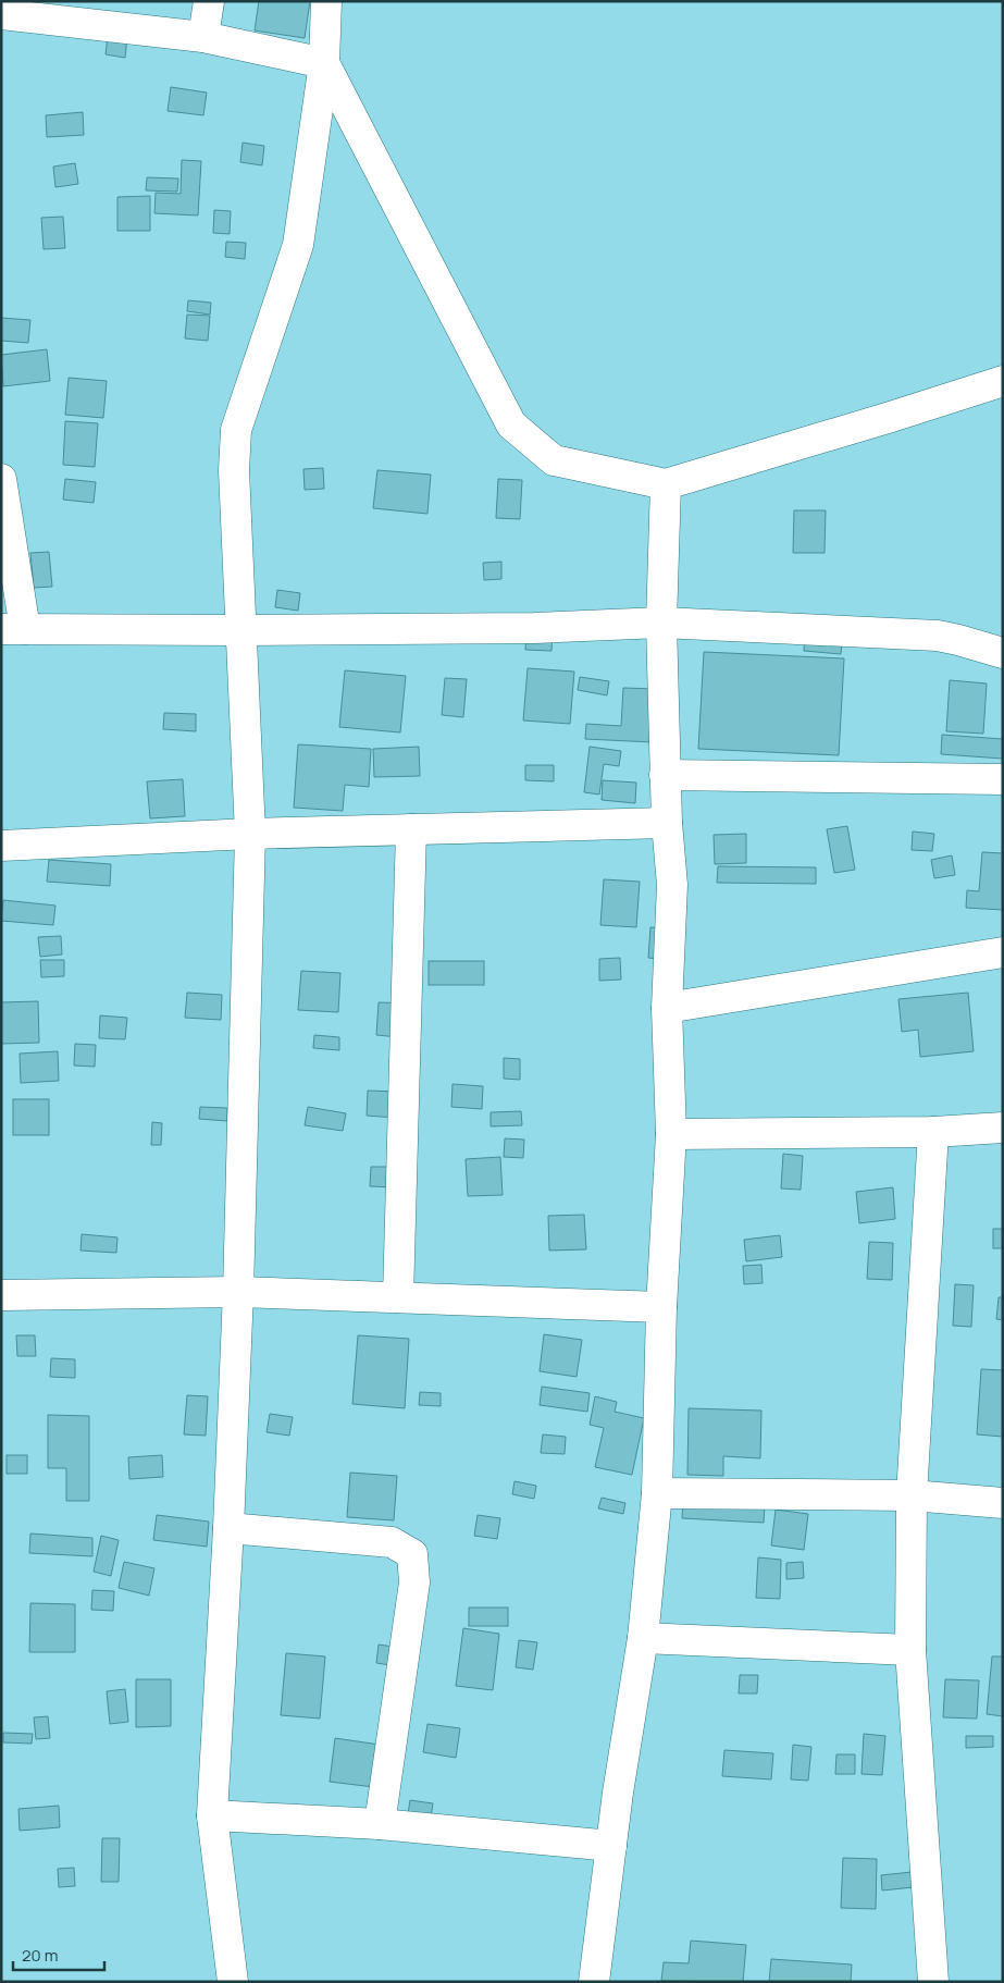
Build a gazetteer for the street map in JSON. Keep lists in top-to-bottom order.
{
  "scale_bar": "20 m"
}
